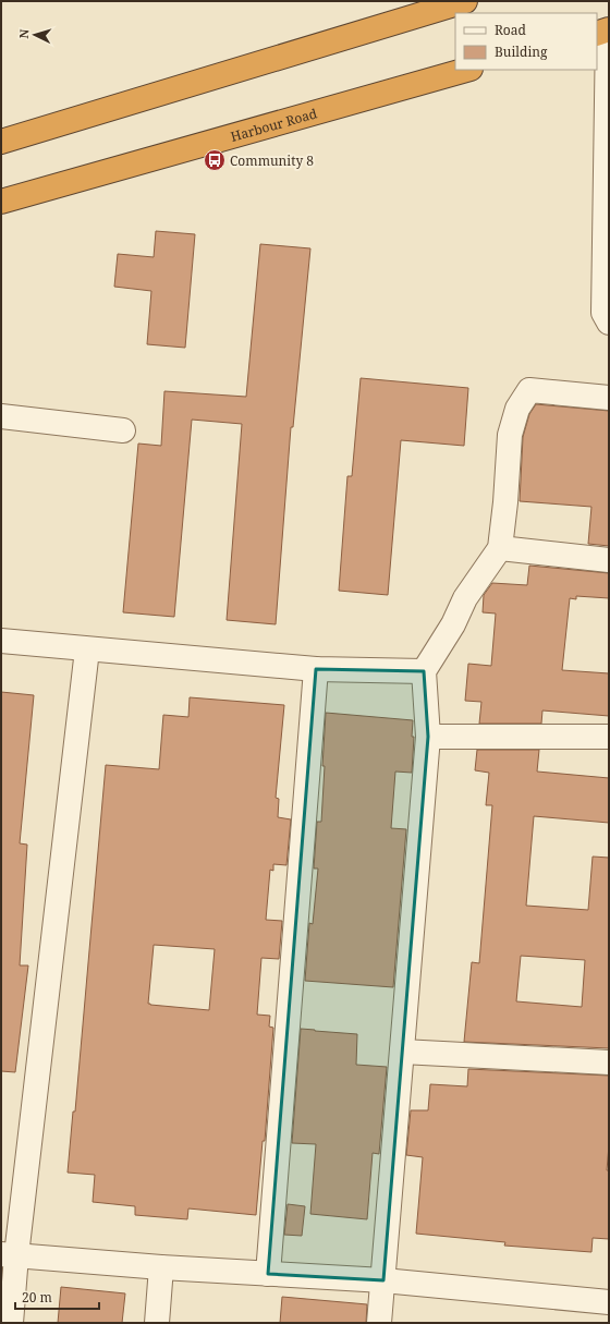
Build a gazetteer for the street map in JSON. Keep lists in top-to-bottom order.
{
  "streets": {
    "highway": ["Harbour Road"]
  },
  "places": {
    "bus stop": ["Community 8"]
  },
  "legend": ["Road", "Building"],
  "scale_bar": "20 m",
  "north": "left"
}
